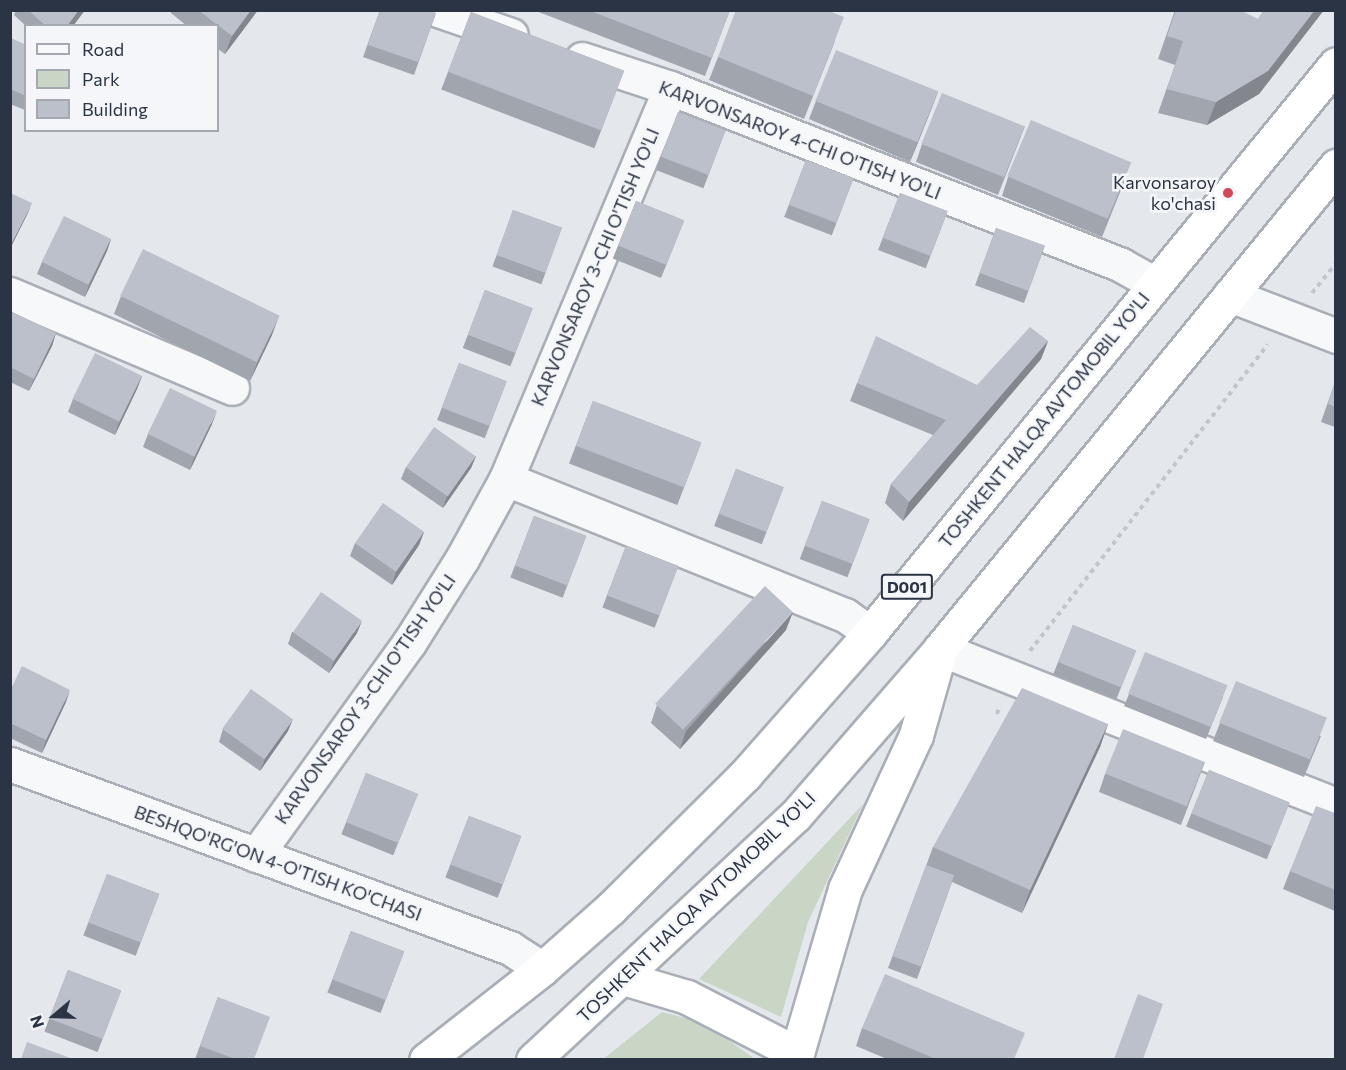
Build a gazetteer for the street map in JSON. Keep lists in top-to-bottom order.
{
  "streets": {
    "highway": ["TOSHKENT HALQA AVTOMOBIL YO'LI", "D001"],
    "street": ["KARVONSAROY 4-CHI O'TISH YO'LI", "KARVONSAROY 3-CHI O'TISH YO'LI", "BESHQO'RG'ON 4-O'TISH KO'CHASI"]
  },
  "crossings": [
    ["KARVONSAROY 4-CHI O'TISH YO'LI", "KARVONSAROY 3-CHI O'TISH YO'LI"],
    ["KARVONSAROY 4-CHI O'TISH YO'LI", "TOSHKENT HALQA AVTOMOBIL YO'LI"],
    ["KARVONSAROY 3-CHI O'TISH YO'LI", "BESHQO'RG'ON 4-O'TISH KO'CHASI"],
    ["TOSHKENT HALQA AVTOMOBIL YO'LI", "BESHQO'RG'ON 4-O'TISH KO'CHASI"]
  ],
  "places": ["Karvonsaroy ko'chasi"],
  "legend": ["Road", "Park", "Building"],
  "north": "left"
}
